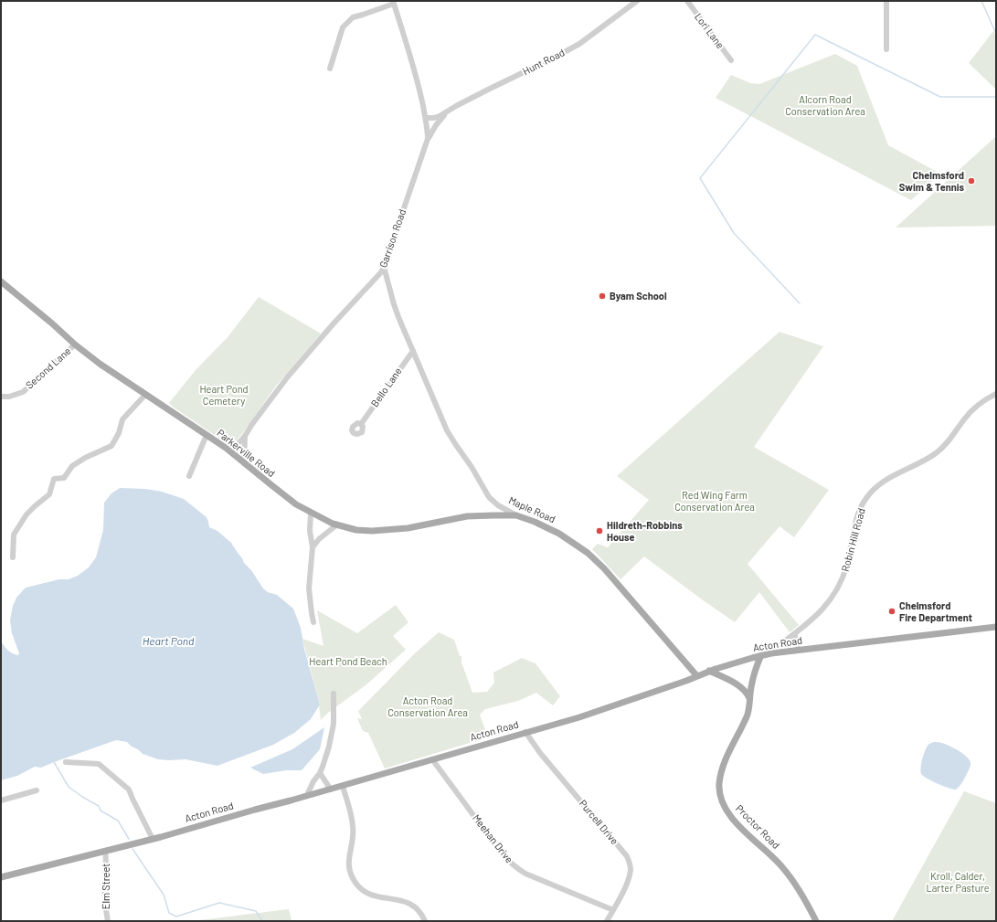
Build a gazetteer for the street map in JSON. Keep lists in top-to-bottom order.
{
  "streets": {
    "main road": [
      "Parkerville Road",
      "Maple Road",
      "Acton Road",
      "Proctor Road"
    ],
    "street": [
      "Lori Lane",
      "Hunt Road",
      "Garrison Road",
      "Second Lane",
      "Bello Lane",
      "Robin Hill Road",
      "Purcell Drive",
      "Meehan Drive",
      "Elm Street"
    ]
  },
  "crossings": [
    ["Hunt Road", "Garrison Road"],
    ["Garrison Road", "Parkerville Road"],
    ["Garrison Road", "Maple Road"],
    ["Second Lane", "Parkerville Road"],
    ["Bello Lane", "Maple Road"],
    ["Parkerville Road", "Maple Road"],
    ["Maple Road", "Acton Road"],
    ["Robin Hill Road", "Acton Road"],
    ["Robin Hill Road", "Proctor Road"],
    ["Acton Road", "Purcell Drive"],
    ["Acton Road", "Proctor Road"],
    ["Acton Road", "Meehan Drive"],
    ["Acton Road", "Elm Street"],
    ["Purcell Drive", "Meehan Drive"]
  ],
  "water": ["Heart Pond"],
  "parks": [
    "Alcorn Road Conservation Area",
    "Heart Pond Cemetery",
    "Red Wing Farm Conservation Area",
    "Heart Pond Beach",
    "Acton Road Conservation Area",
    "Kroll, Calder, Larter Pasture"
  ],
  "places": [
    "Chelmsford Swim & Tennis",
    "Byam School",
    "Hildreth-Robbins House",
    "Chelmsford Fire Department"
  ]
}
